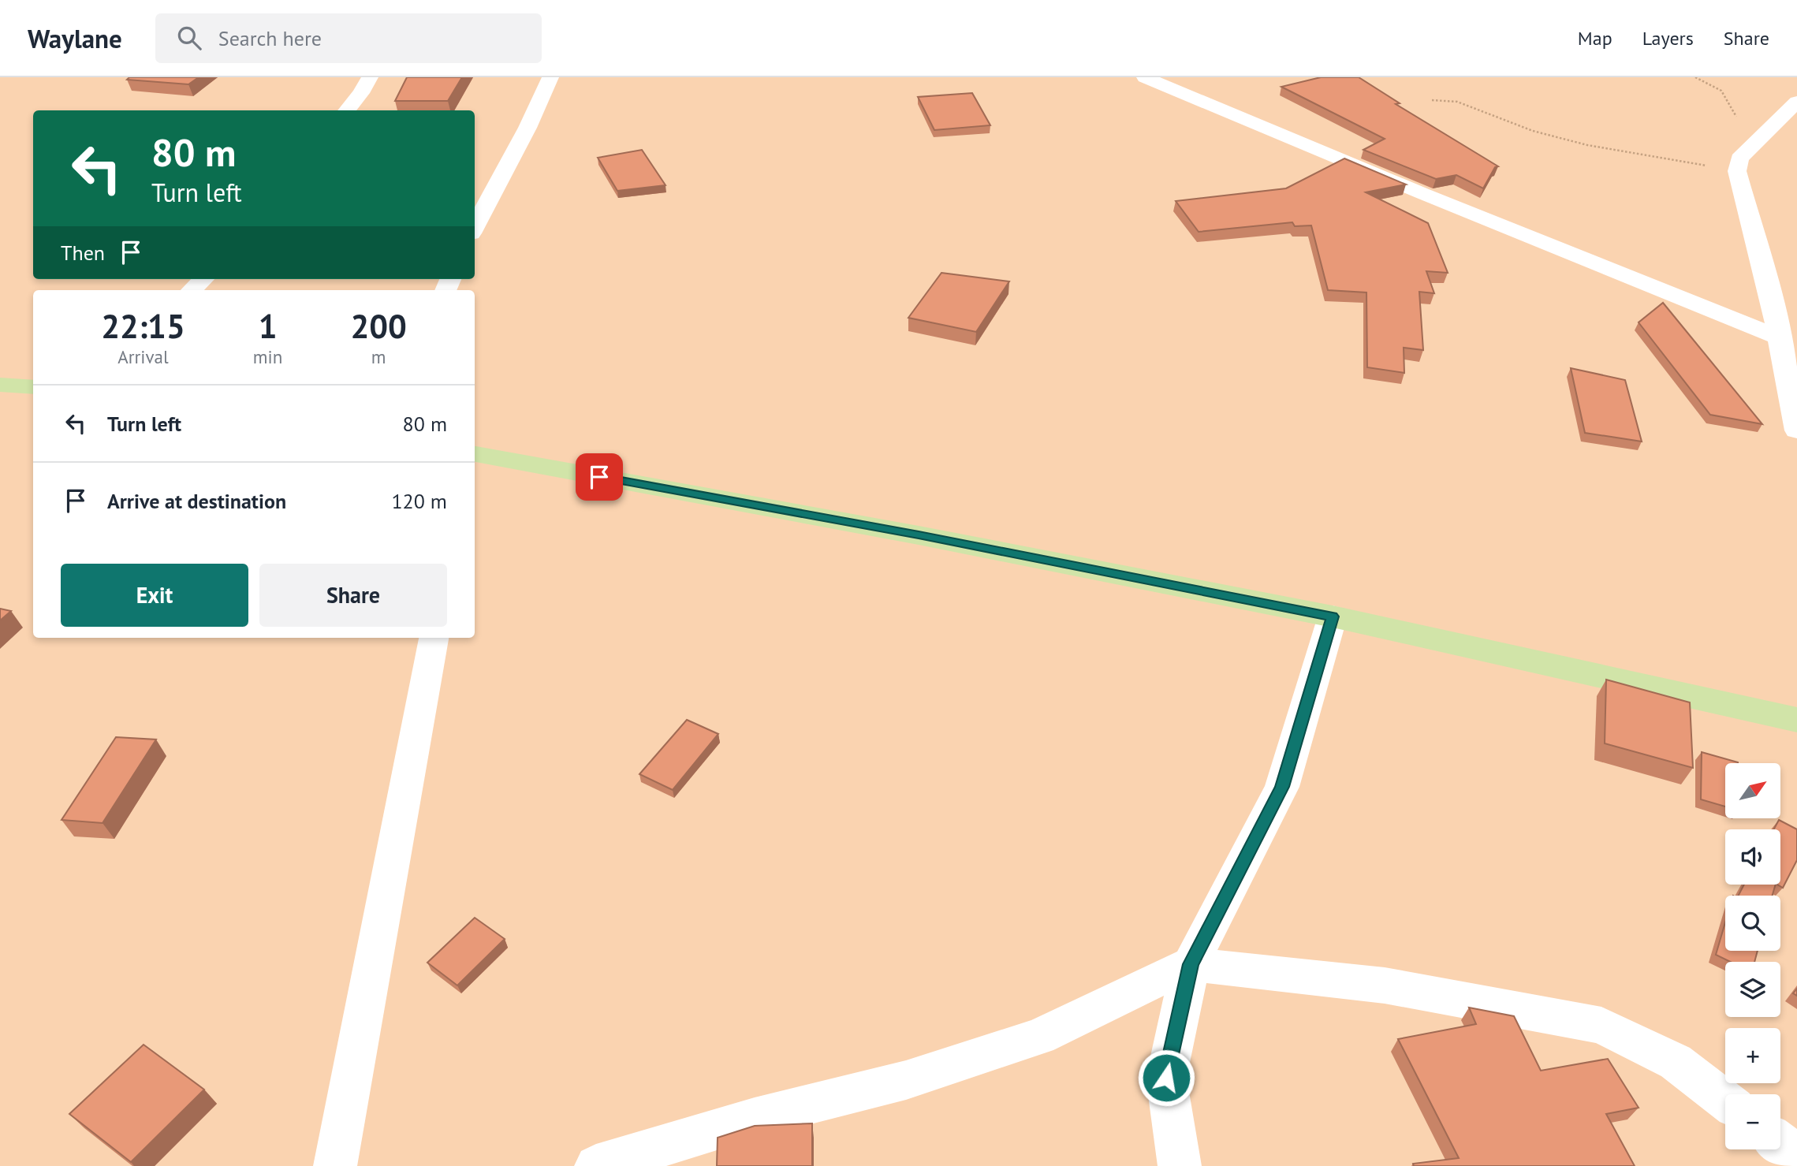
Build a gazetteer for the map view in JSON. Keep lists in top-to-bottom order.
{
  "north": "top right",
  "page": {
    "header": "Waylane",
    "search": "Search here",
    "nav": ["Map", "Layers", "Share"],
    "turn": ["80 m", "Turn left"],
    "then": "Then",
    "eta": [
      "22:15",
      "Arrival",
      "1",
      "min",
      "200",
      "m"
    ],
    "list": [
      {
        "name": "Turn left",
        "value": "80 m"
      },
      {
        "name": "Arrive at destination",
        "value": "120 m"
      }
    ],
    "buttons": ["Exit", "Share"],
    "map_buttons": ["+", "−"]
  }
}
